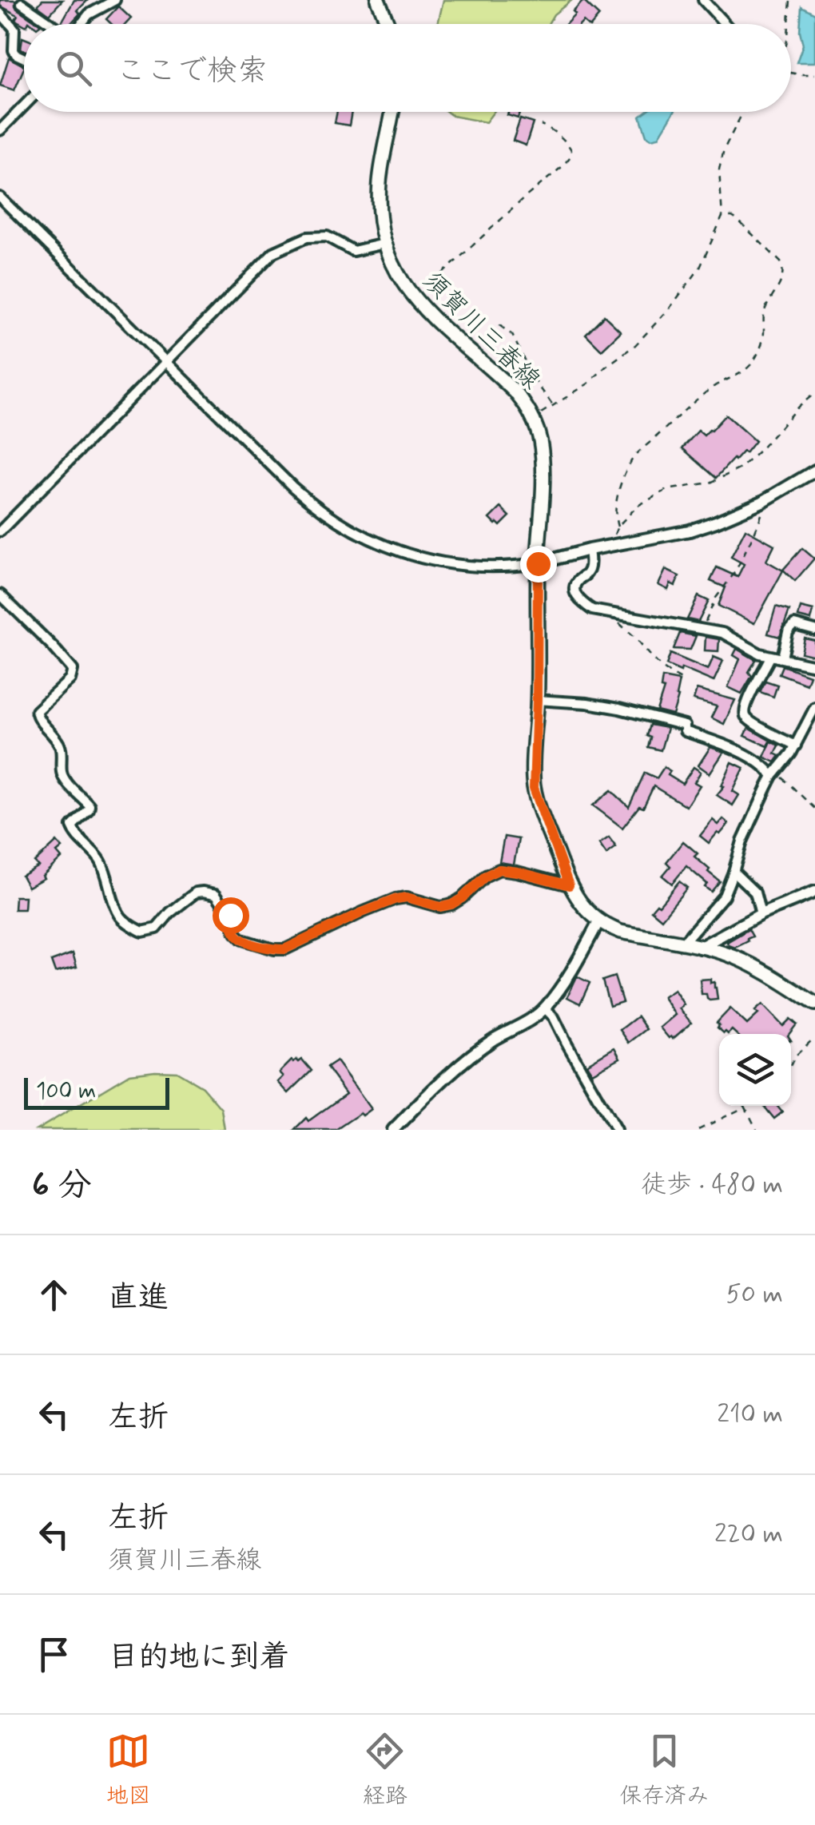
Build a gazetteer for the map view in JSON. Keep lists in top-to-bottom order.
{
  "streets": {
    "main road": ["須賀川三春線"]
  },
  "scale_bar": "100 m",
  "page": {
    "search": "ここで検索",
    "scale": "100 m",
    "heading": ["6 分", "徒歩 · 480 m"],
    "list": [
      ["直進", "50 m"],
      ["左折", "210 m"],
      ["左折", "須賀川三春線", "220 m"],
      "目的地に到着"
    ],
    "nav": ["地図", "経路", "保存済み"]
  }
}
